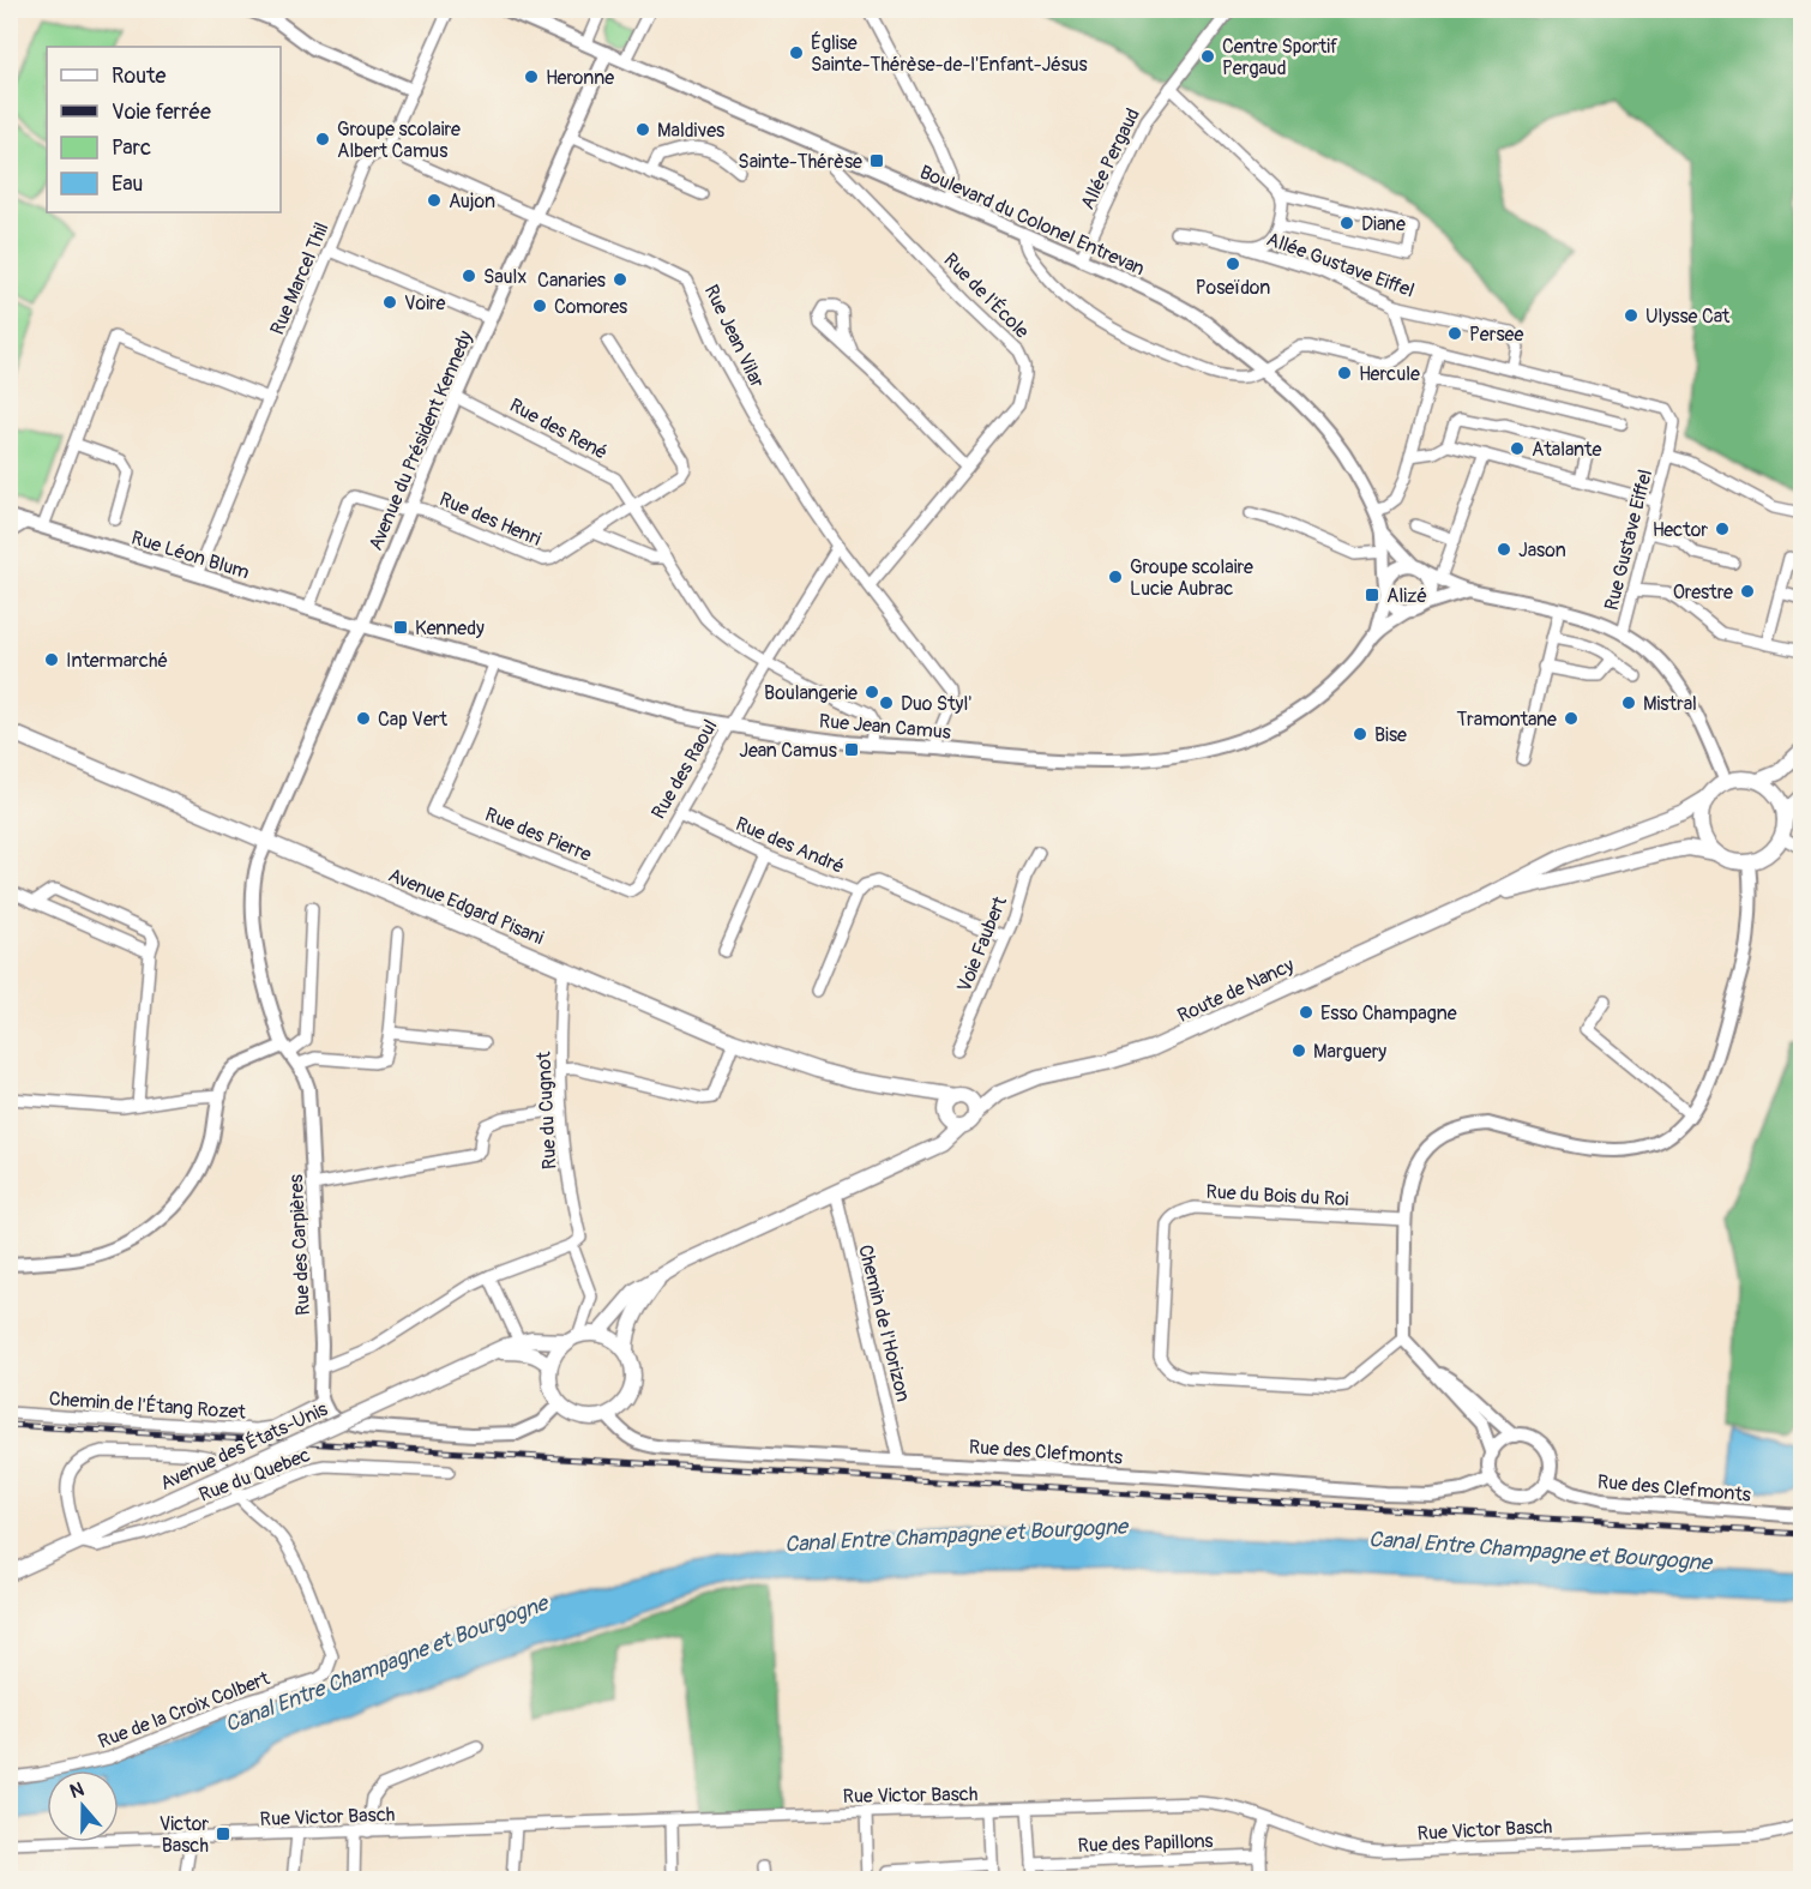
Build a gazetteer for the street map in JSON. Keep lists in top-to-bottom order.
{
  "streets": {
    "main road": ["Avenue Edgard Pisani", "Route de Nancy", "Avenue des États-Unis"],
    "street": [
      "Allée Pergaud",
      "Boulevard du Colonel Entrevan",
      "Allée Gustave Eiffel",
      "Rue Marcel Thil",
      "Rue de l'École",
      "Rue Jean Vilar",
      "Rue des René",
      "Avenue du Président Kennedy",
      "Rue des Henri",
      "Rue Gustave Eiffel",
      "Rue Léon Blum",
      "Rue Jean Camus",
      "Rue des Raoul",
      "Rue des Pierre",
      "Rue des André",
      "Voie Faubert",
      "Rue du Cugnot",
      "Rue du Bois du Roi",
      "Rue des Carpières",
      "Chemin de l'Horizon",
      "Chemin de l'Étang Rozet",
      "Rue des Clefmonts",
      "Rue du Quebec",
      "Rue de la Croix Colbert",
      "Rue Victor Basch",
      "Rue des Papillons"
    ]
  },
  "crossings": [
    ["Allée Pergaud", "Boulevard du Colonel Entrevan"],
    ["Boulevard du Colonel Entrevan", "Rue de l'École"],
    ["Boulevard du Colonel Entrevan", "Avenue du Président Kennedy"],
    ["Boulevard du Colonel Entrevan", "Rue Jean Camus"],
    ["Rue Marcel Thil", "Rue Jean Vilar"],
    ["Rue Marcel Thil", "Rue Léon Blum"],
    ["Rue de l'École", "Rue Jean Vilar"],
    ["Rue Jean Vilar", "Avenue du Président Kennedy"],
    ["Rue Jean Vilar", "Rue Jean Camus"],
    ["Rue des René", "Avenue du Président Kennedy"],
    ["Rue des René", "Rue Jean Camus"],
    ["Rue des René", "Rue des Raoul"],
    ["Avenue du Président Kennedy", "Rue des Henri"],
    ["Avenue du Président Kennedy", "Rue Léon Blum"],
    ["Avenue du Président Kennedy", "Rue Jean Camus"],
    ["Avenue du Président Kennedy", "Avenue Edgard Pisani"],
    ["Avenue du Président Kennedy", "Rue des Carpières"],
    ["Rue Léon Blum", "Rue Jean Camus"],
    ["Rue Jean Camus", "Rue des Raoul"],
    ["Rue Jean Camus", "Rue des Pierre"],
    ["Rue des Raoul", "Rue des Pierre"],
    ["Rue des Raoul", "Rue des André"],
    ["Rue des André", "Voie Faubert"],
    ["Avenue Edgard Pisani", "Route de Nancy"],
    ["Avenue Edgard Pisani", "Rue du Cugnot"],
    ["Avenue Edgard Pisani", "Rue des Carpières"],
    ["Rue du Cugnot", "Avenue des États-Unis"],
    ["Rue du Cugnot", "Rue des Clefmonts"],
    ["Rue des Carpières", "Chemin de l'Étang Rozet"],
    ["Chemin de l'Horizon", "Rue des Clefmonts"],
    ["Avenue des États-Unis", "Rue des Clefmonts"],
    ["Avenue des États-Unis", "Rue du Quebec"],
    ["Rue du Quebec", "Rue de la Croix Colbert"]
  ],
  "water": ["Canal Entre Champagne et Bourgogne"],
  "places": {
    "other": [
      "Église Sainte-Thérèse-de-l'Enfant-Jésus",
      "Centre Sportif Pergaud",
      "Heronne",
      "Maldives",
      "Groupe scolaire Albert Camus",
      "Aujon",
      "Diane",
      "Poseïdon",
      "Saulx",
      "Canaries",
      "Voire",
      "Comores",
      "Ulysse Cat",
      "Persee",
      "Hercule",
      "Atalante",
      "Hector",
      "Jason",
      "Groupe scolaire Lucie Aubrac",
      "Orestre",
      "Intermarché",
      "Boulangerie",
      "Duo Styl'",
      "Mistral",
      "Cap Vert",
      "Tramontane",
      "Bise",
      "Esso Champagne",
      "Marguery"
    ],
    "transit": [
      "Sainte-Thérèse",
      "Alizé",
      "Kennedy",
      "Jean Camus",
      "Victor Basch"
    ]
  },
  "legend": [
    "Route",
    "Voie ferrée",
    "Parc",
    "Eau"
  ],
  "north": "top"
}
